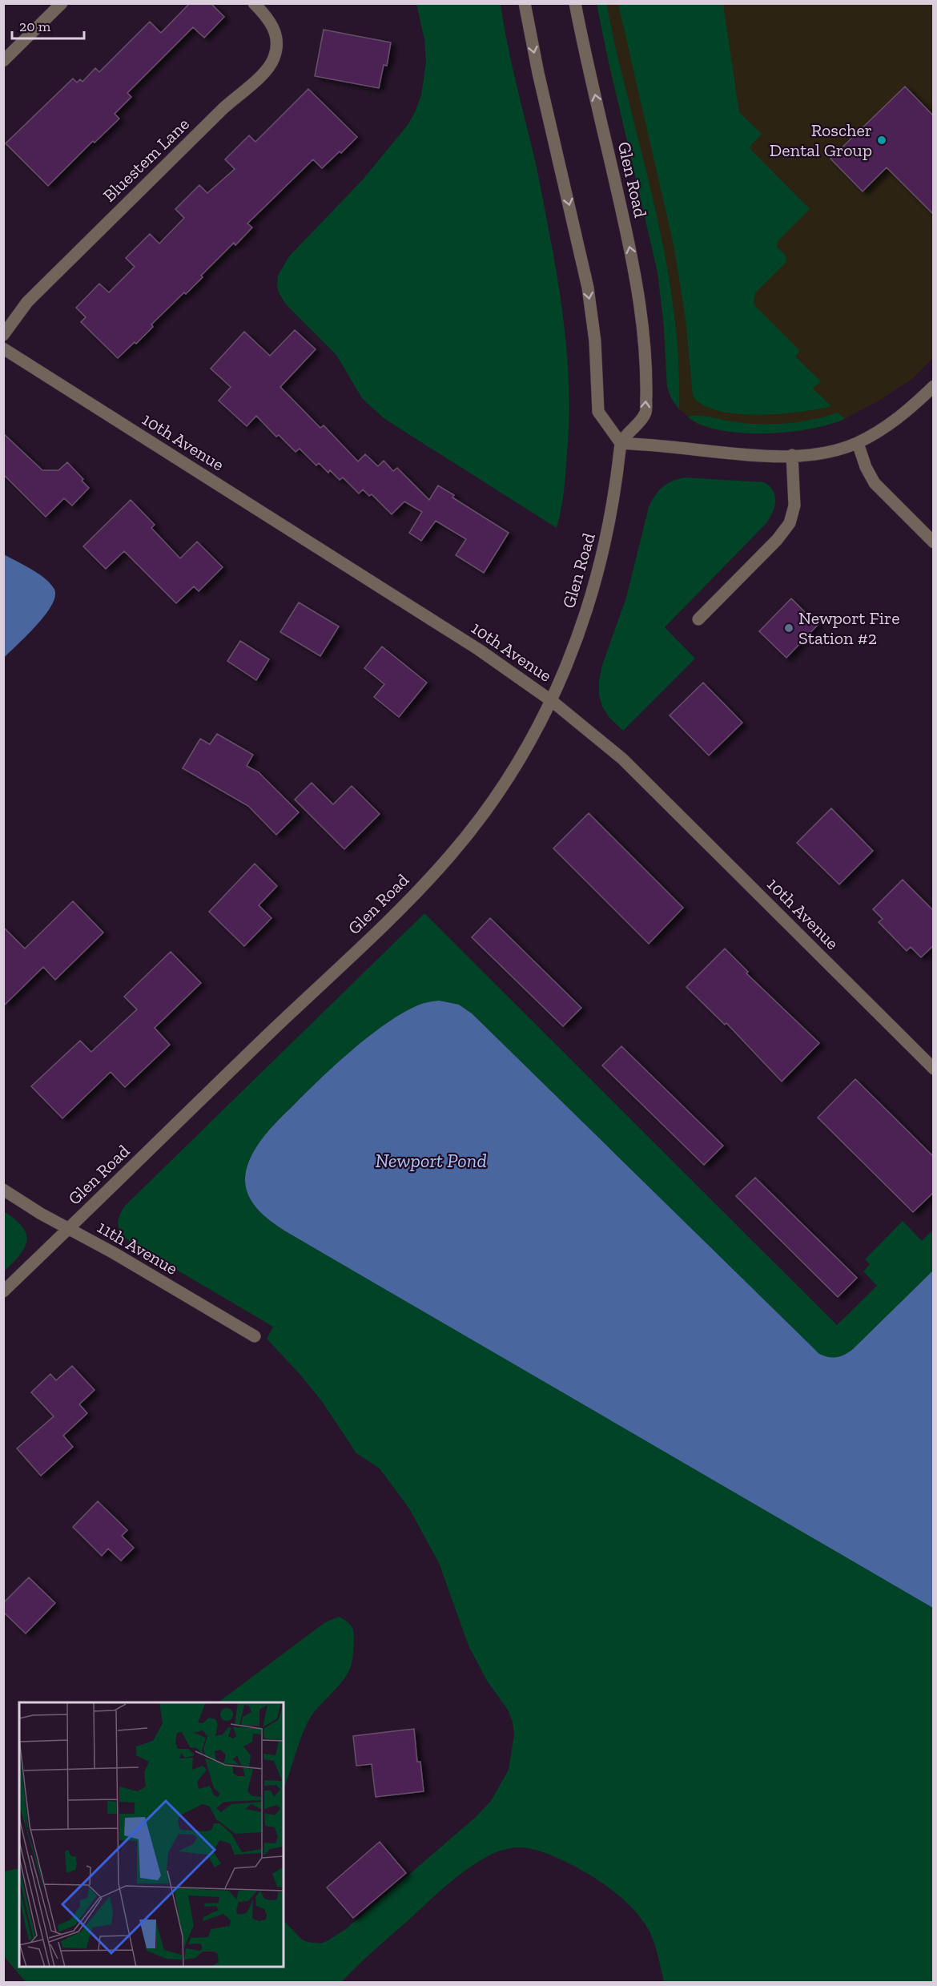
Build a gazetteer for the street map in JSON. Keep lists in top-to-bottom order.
{
  "streets": {
    "street": [
      "Bluestem Lane",
      "Glen Road",
      "10th Avenue",
      "11th Avenue"
    ]
  },
  "crossings": [
    ["Glen Road", "10th Avenue"],
    ["Glen Road", "11th Avenue"]
  ],
  "water": ["Newport Pond"],
  "places": ["Roscher Dental Group", "Newport Fire Station #2"],
  "scale_bar": "20 m"
}
